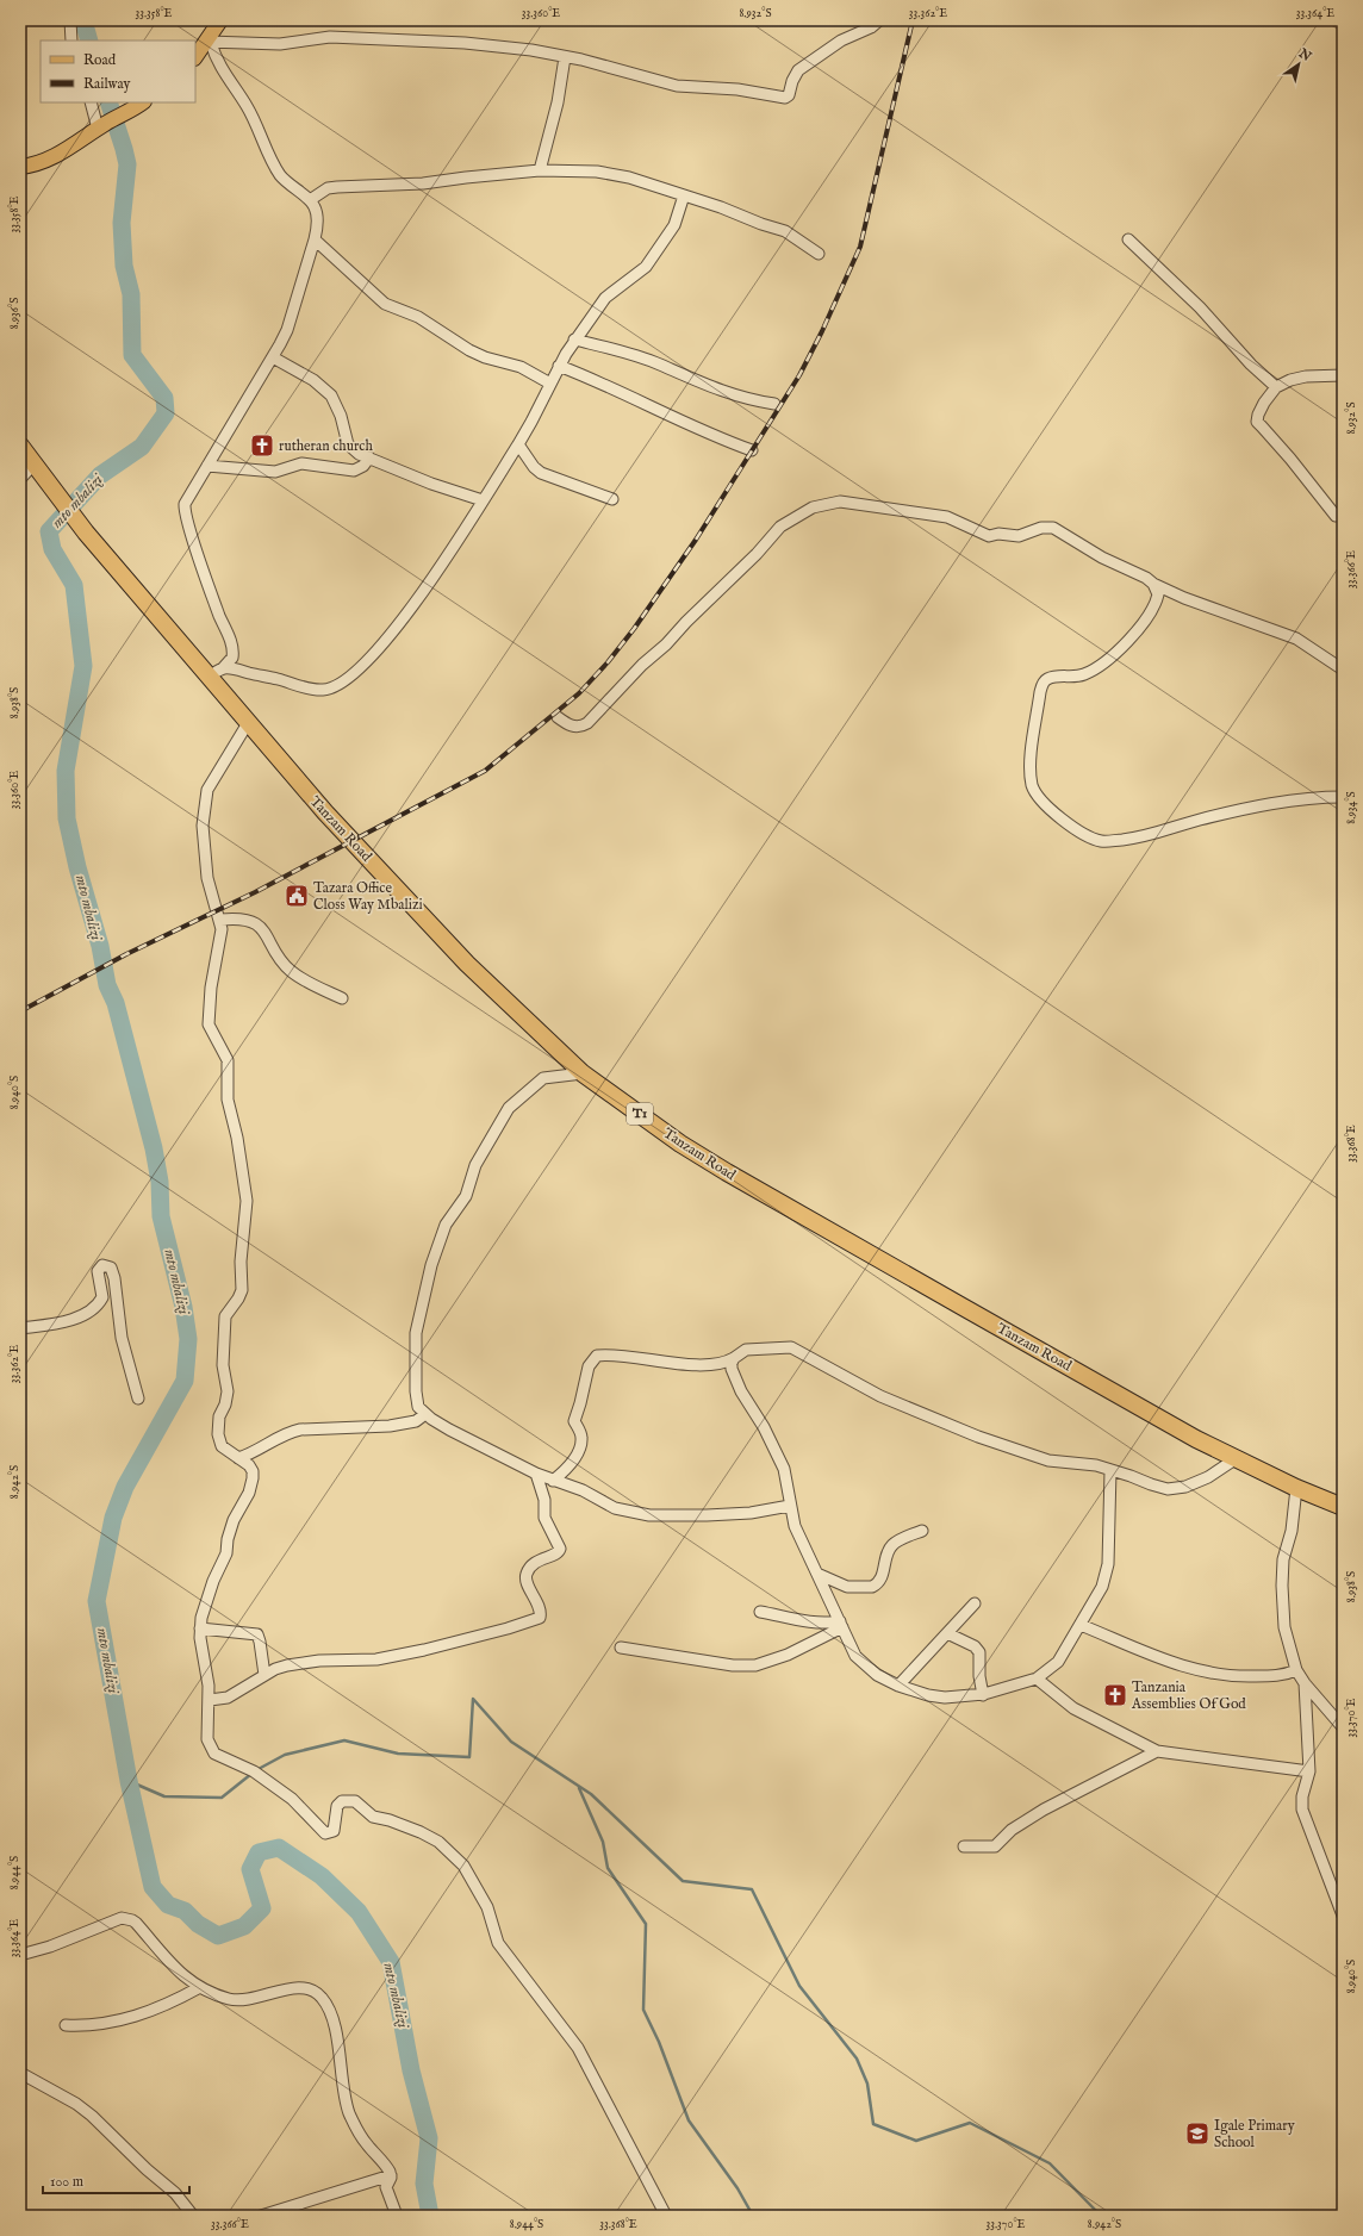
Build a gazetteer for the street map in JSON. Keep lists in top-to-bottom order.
{
  "streets": {
    "highway": ["Tanzam Road", "T1"]
  },
  "crossings": [
    ["Tanzam Road", "T1"]
  ],
  "water": ["mto mbalizi"],
  "places": {
    "church": ["rutheran church", "Tanzania Assemblies Of God"],
    "public building": ["Tazara Office Closs Way Mbalizi"],
    "school or university": ["Igale Primary School"]
  },
  "legend": ["Road", "Railway"],
  "scale_bar": "100 m",
  "north": "top right",
  "coordinates": [
    "33.358°E",
    "33.360°E",
    "8.932°S",
    "33.362°E",
    "33.364°E",
    "8.936°S",
    "33.366°E",
    "8.938°S",
    "8.934°S",
    "8.940°S",
    "33.368°E",
    "8.942°S",
    "33.370°E",
    "8.944°S"
  ]
}
